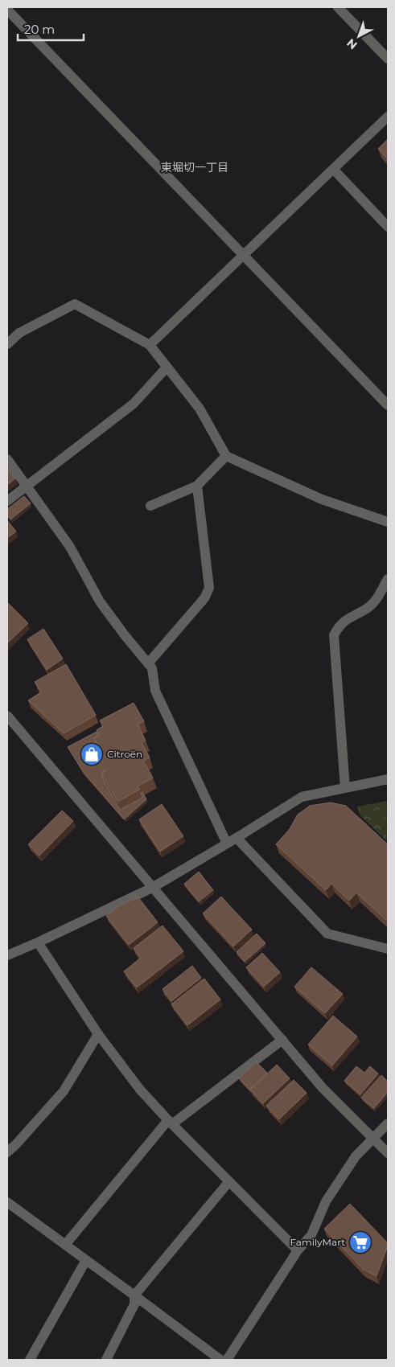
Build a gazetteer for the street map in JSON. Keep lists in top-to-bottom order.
{
  "districts": ["東堀切一丁目"],
  "places": {
    "shop": ["Citroën"],
    "supermarket": ["FamilyMart"]
  },
  "scale_bar": "20 m",
  "north": "bottom left"
}
